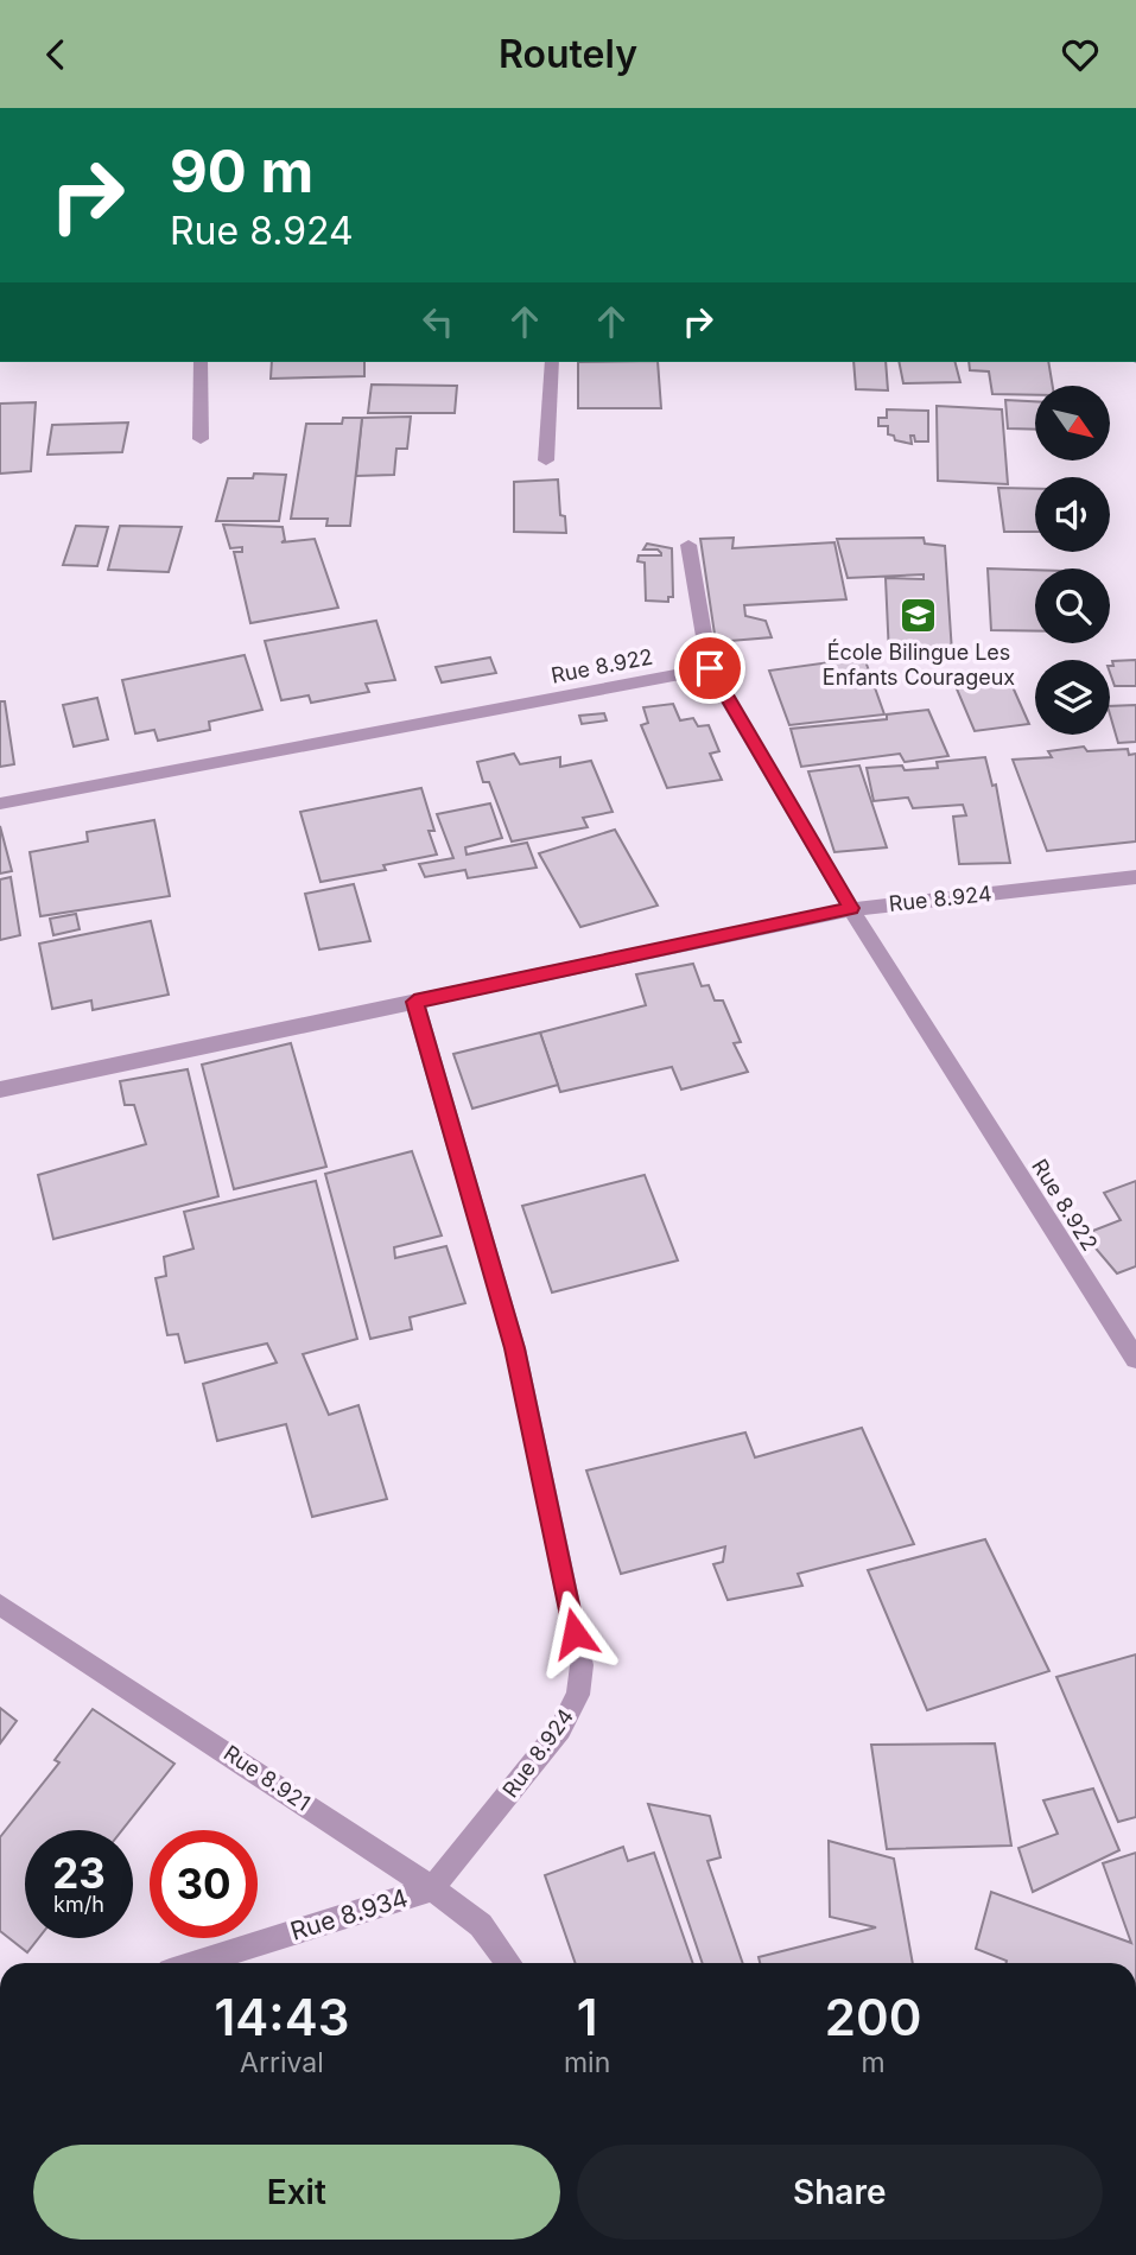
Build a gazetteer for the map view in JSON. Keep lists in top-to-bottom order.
{
  "streets": {
    "street": [
      "Rue 8.922",
      "Rue 8.924",
      "Rue 8.921",
      "Rue 8.934"
    ]
  },
  "crossings": [
    ["Rue 8.922", "Rue 8.924"],
    ["Rue 8.924", "Rue 8.921"],
    ["Rue 8.924", "Rue 8.934"],
    ["Rue 8.921", "Rue 8.934"]
  ],
  "places": {
    "school or university": ["École Bilingue Les Enfants Courageux"]
  },
  "north": "bottom right",
  "page": {
    "header": "Routely",
    "turn": ["90 m", "Rue 8.924"],
    "speed": "23 km/h",
    "limit": "30",
    "eta": [
      "14:43",
      "Arrival",
      "1",
      "min",
      "200",
      "m"
    ],
    "buttons": ["Exit", "Share"]
  }
}
